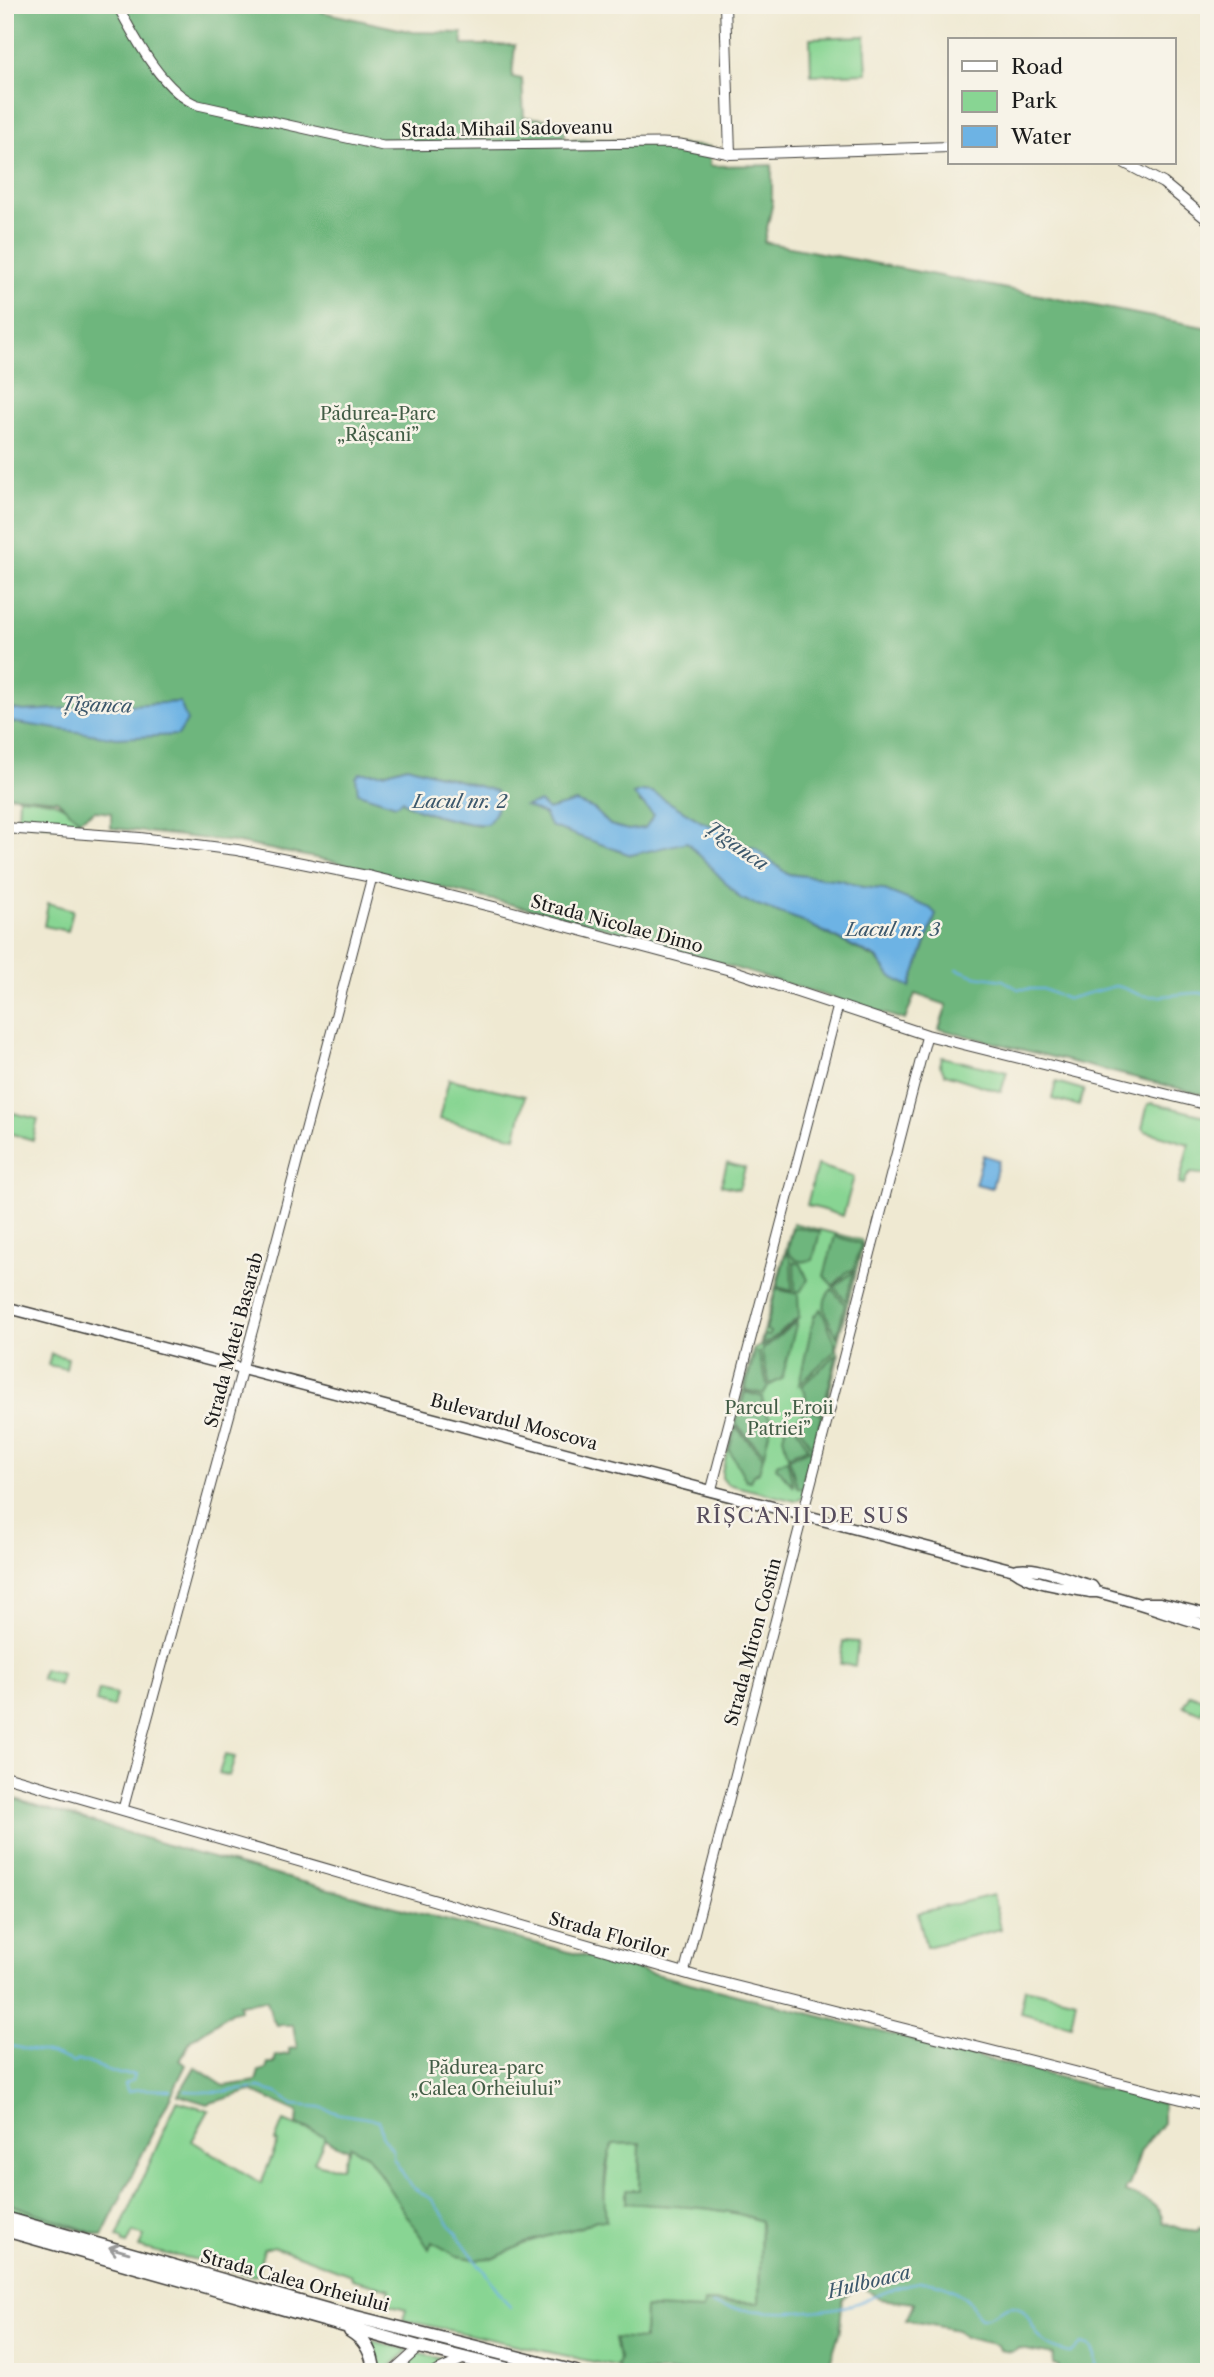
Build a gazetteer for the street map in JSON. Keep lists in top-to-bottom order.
{
  "streets": {
    "highway": ["Strada Calea Orheiului"],
    "main road": [
      "Strada Mihail Sadoveanu",
      "Strada Nicolae Dimo",
      "Bulevardul Moscova",
      "Strada Florilor"
    ],
    "street": ["Strada Matei Basarab", "Strada Miron Costin"]
  },
  "crossings": [
    ["Strada Nicolae Dimo", "Strada Matei Basarab"],
    ["Strada Nicolae Dimo", "Strada Miron Costin"],
    ["Strada Matei Basarab", "Bulevardul Moscova"],
    ["Strada Matei Basarab", "Strada Florilor"],
    ["Bulevardul Moscova", "Strada Miron Costin"],
    ["Strada Miron Costin", "Strada Florilor"]
  ],
  "districts": ["RÎȘCANII DE SUS"],
  "water": [
    "Țîganca",
    "Lacul nr. 2",
    "Lacul nr. 3",
    "Hulboaca"
  ],
  "parks": ["Pădurea-Parc „Râșcani”", "Parcul „Eroii Patriei”", "Pădurea-parc „Calea Orheiului”"],
  "legend": ["Road", "Park", "Water"]
}
